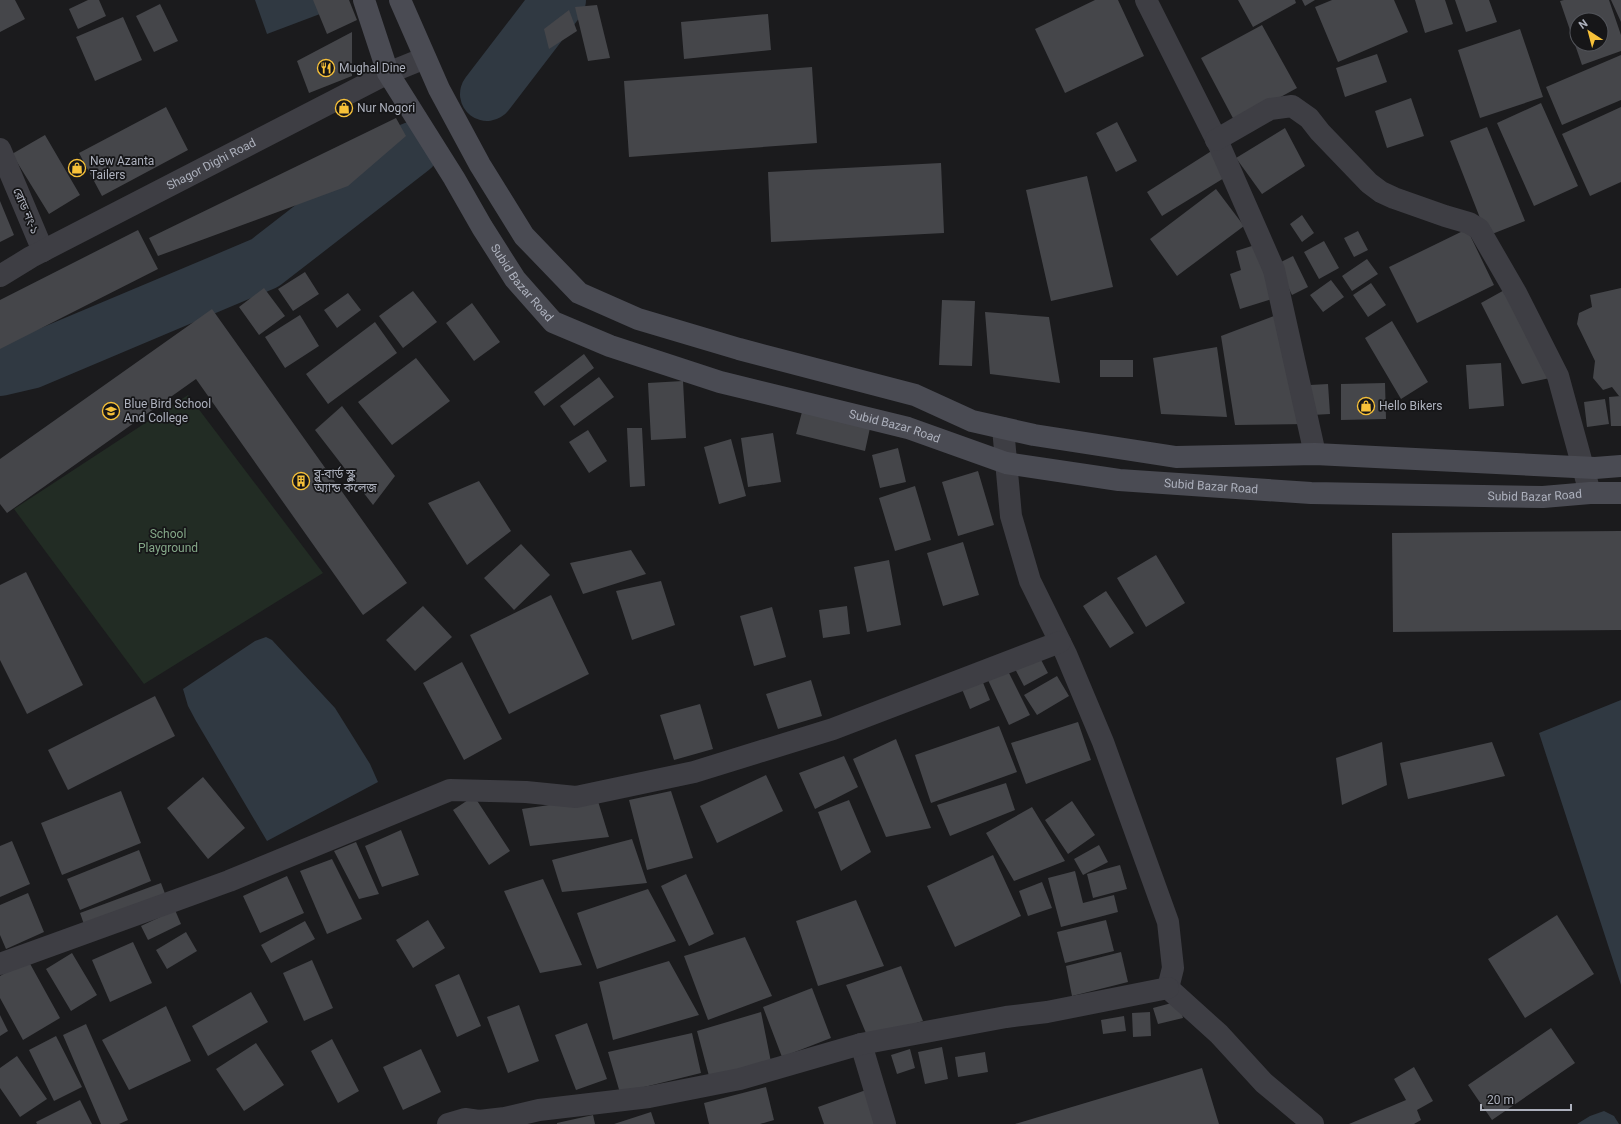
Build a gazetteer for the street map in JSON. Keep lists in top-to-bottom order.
{
  "streets": {
    "main road": ["Subid Bazar Road"],
    "street": ["Shagor Dighi Road", "রোড নং-১"]
  },
  "crossings": [
    ["Shagor Dighi Road", "রোড নং-১"],
    ["Shagor Dighi Road", "Subid Bazar Road"]
  ],
  "parks": ["School Playground"],
  "places": {
    "restaurant": ["Mughal Dine"],
    "shop": ["Nur Nogori", "New Azanta Tailers", "Hello Bikers"],
    "school or university": ["Blue Bird School And College"],
    "building": ["ব্লু-বার্ড স্কুল অ্যান্ড কলেজ"]
  },
  "scale_bar": "20 m",
  "north": "top left"
}
